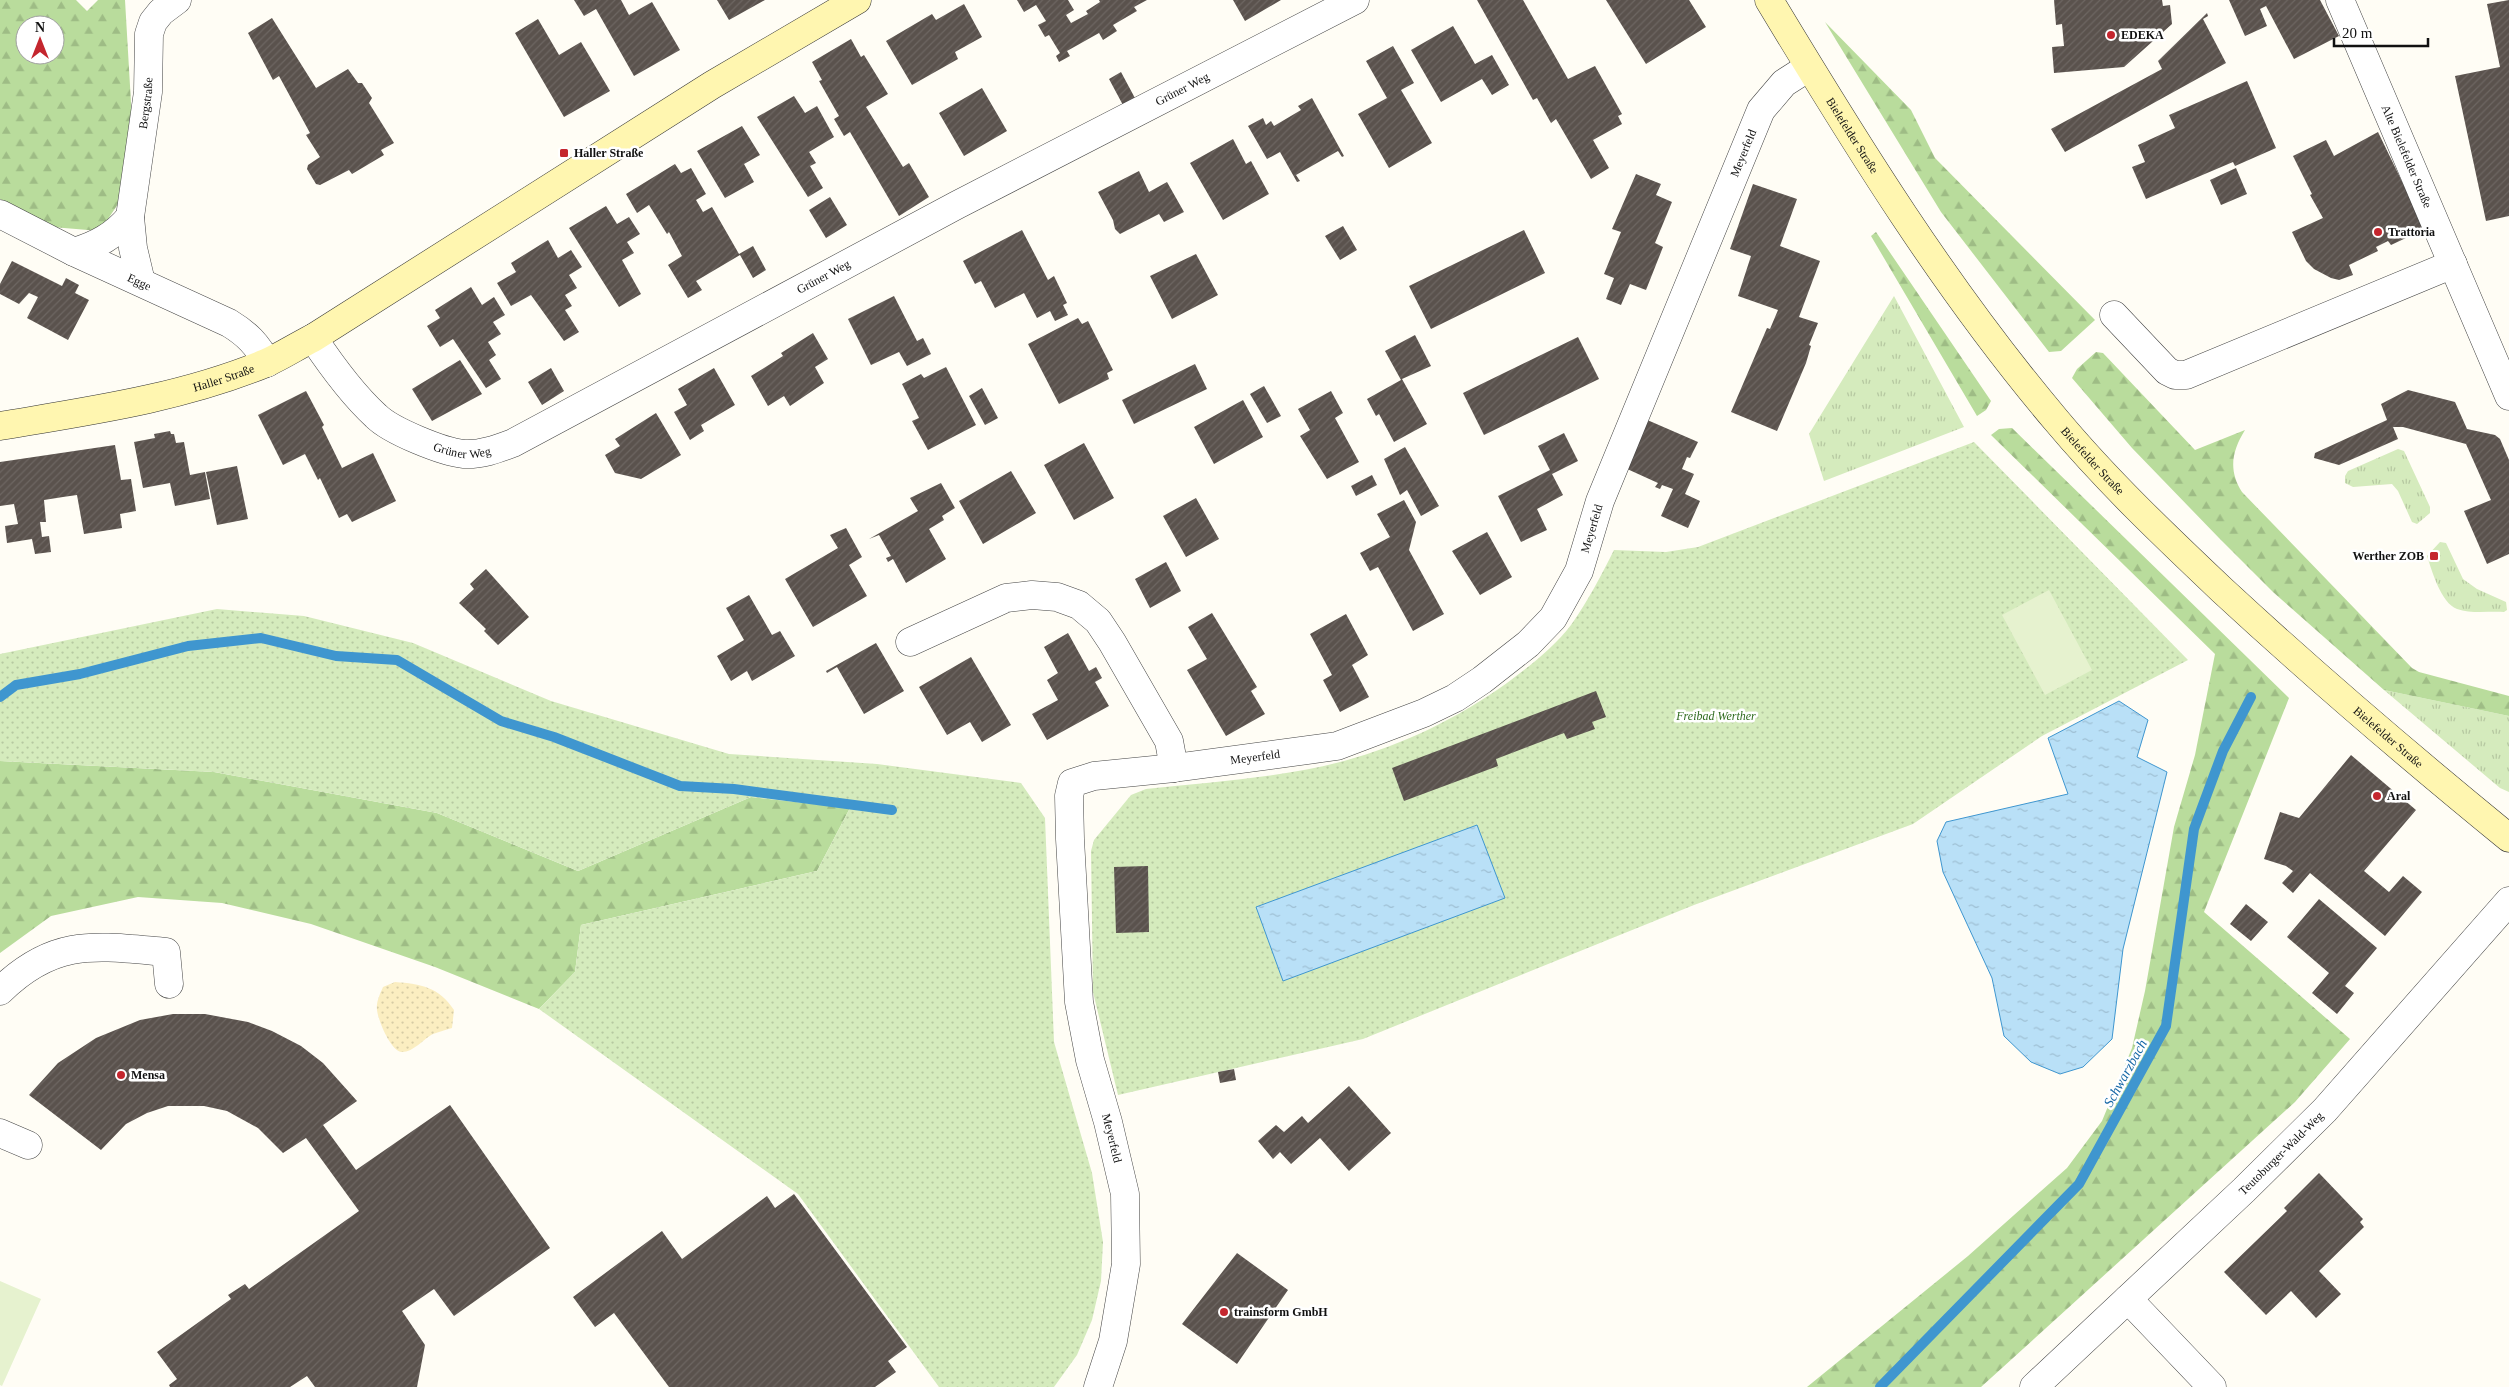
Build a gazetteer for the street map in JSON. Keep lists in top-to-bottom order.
{
  "streets": {
    "main road": ["Bielefelder Straße", "Haller Straße"],
    "street": [
      "Grüner Weg",
      "Bergstraße",
      "Meyerfeld",
      "Alte Bielefelder Straße",
      "Egge",
      "Teutoburger-Wald-Weg"
    ]
  },
  "crossings": [
    ["Grüner Weg", "Haller Straße"],
    ["Bergstraße", "Egge"],
    ["Bielefelder Straße", "Meyerfeld"],
    ["Egge", "Haller Straße"]
  ],
  "water": ["Schwarzbach"],
  "parks": ["Freibad Werther"],
  "places": {
    "other": [
      "EDEKA",
      "Trattoria",
      "Aral",
      "Mensa",
      "trainsform GmbH"
    ],
    "transit": ["Haller Straße", "Werther ZOB"]
  },
  "scale_bar": "20 m",
  "north": "top"
}
